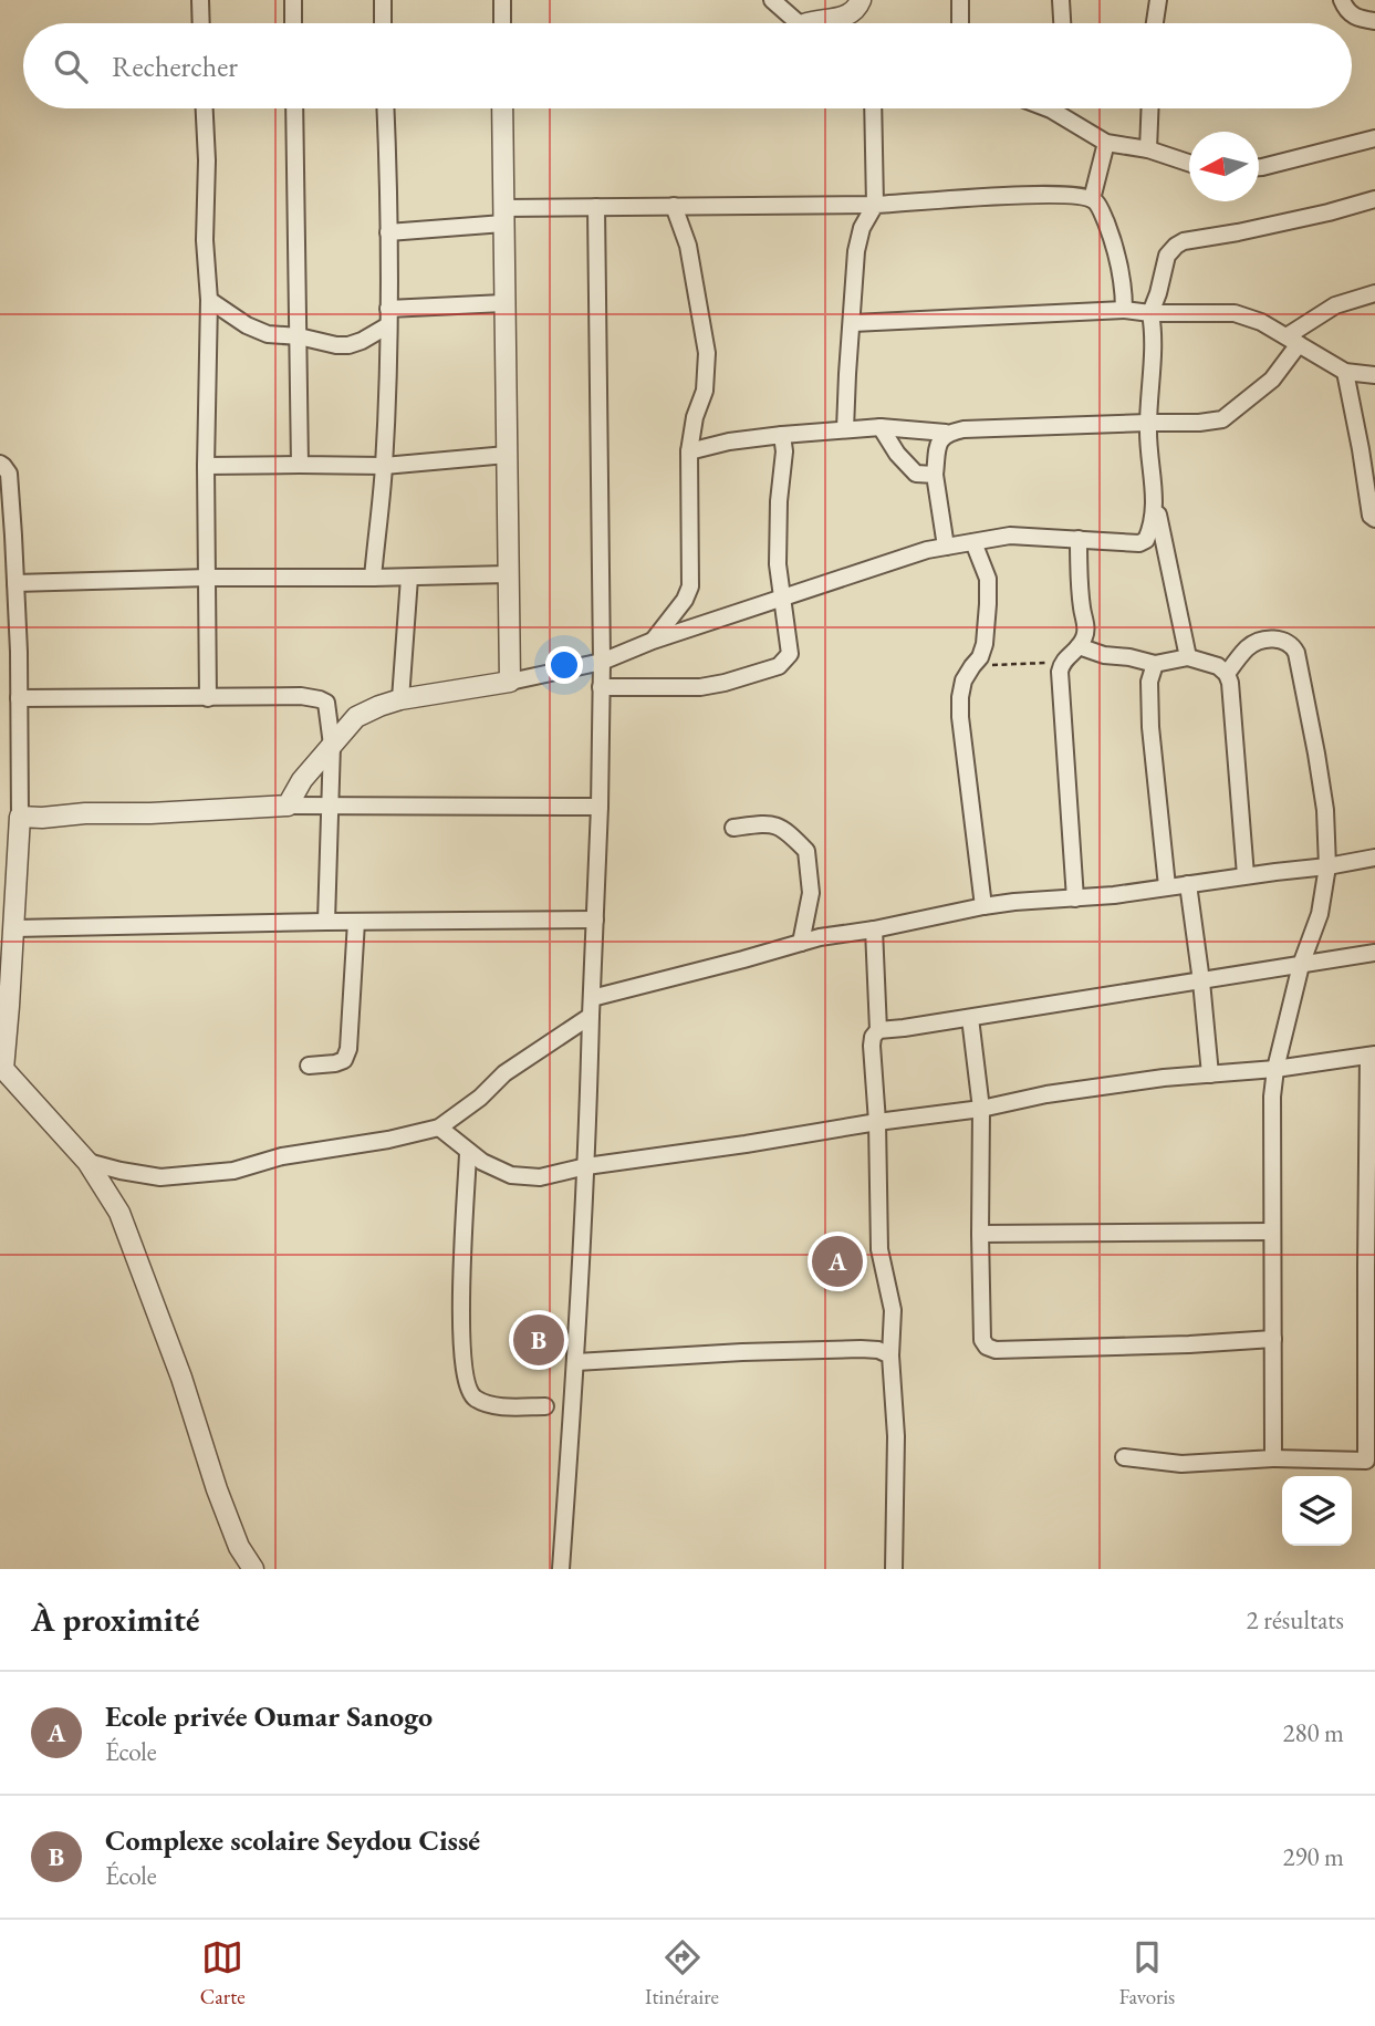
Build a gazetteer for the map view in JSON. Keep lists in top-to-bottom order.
{
  "north": "left",
  "page": {
    "search": "Rechercher",
    "pins": ["A", "B"],
    "heading": ["À proximité", "2 résultats"],
    "list": [
      {
        "mark": "A",
        "name": "Ecole privée Oumar Sanogo",
        "note": "École",
        "value": "280 m"
      },
      {
        "mark": "B",
        "name": "Complexe scolaire Seydou Cissé",
        "note": "École",
        "value": "290 m"
      }
    ],
    "nav": ["Carte", "Itinéraire", "Favoris"]
  }
}
